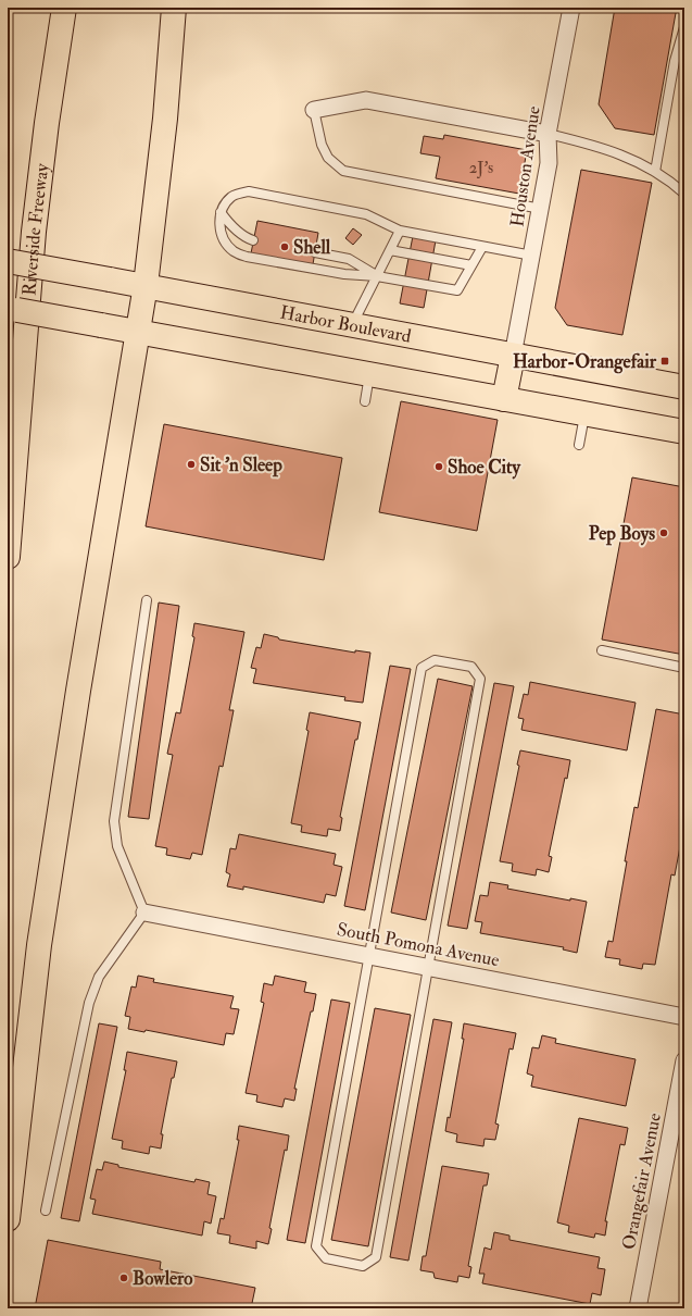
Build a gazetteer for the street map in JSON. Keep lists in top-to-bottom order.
{
  "streets": {
    "main road": ["Riverside Freeway", "Harbor Boulevard"],
    "street": ["Houston Avenue", "South Pomona Avenue", "Orangefair Avenue"]
  },
  "crossings": [
    ["Houston Avenue", "Harbor Boulevard"]
  ],
  "places": {
    "other": [
      "Shell",
      "Sit 'n Sleep",
      "Shoe City",
      "Pep Boys",
      "Bowlero"
    ],
    "transit": ["Harbor-Orangefair"]
  },
  "house_numbers": ["2J's"]
}
